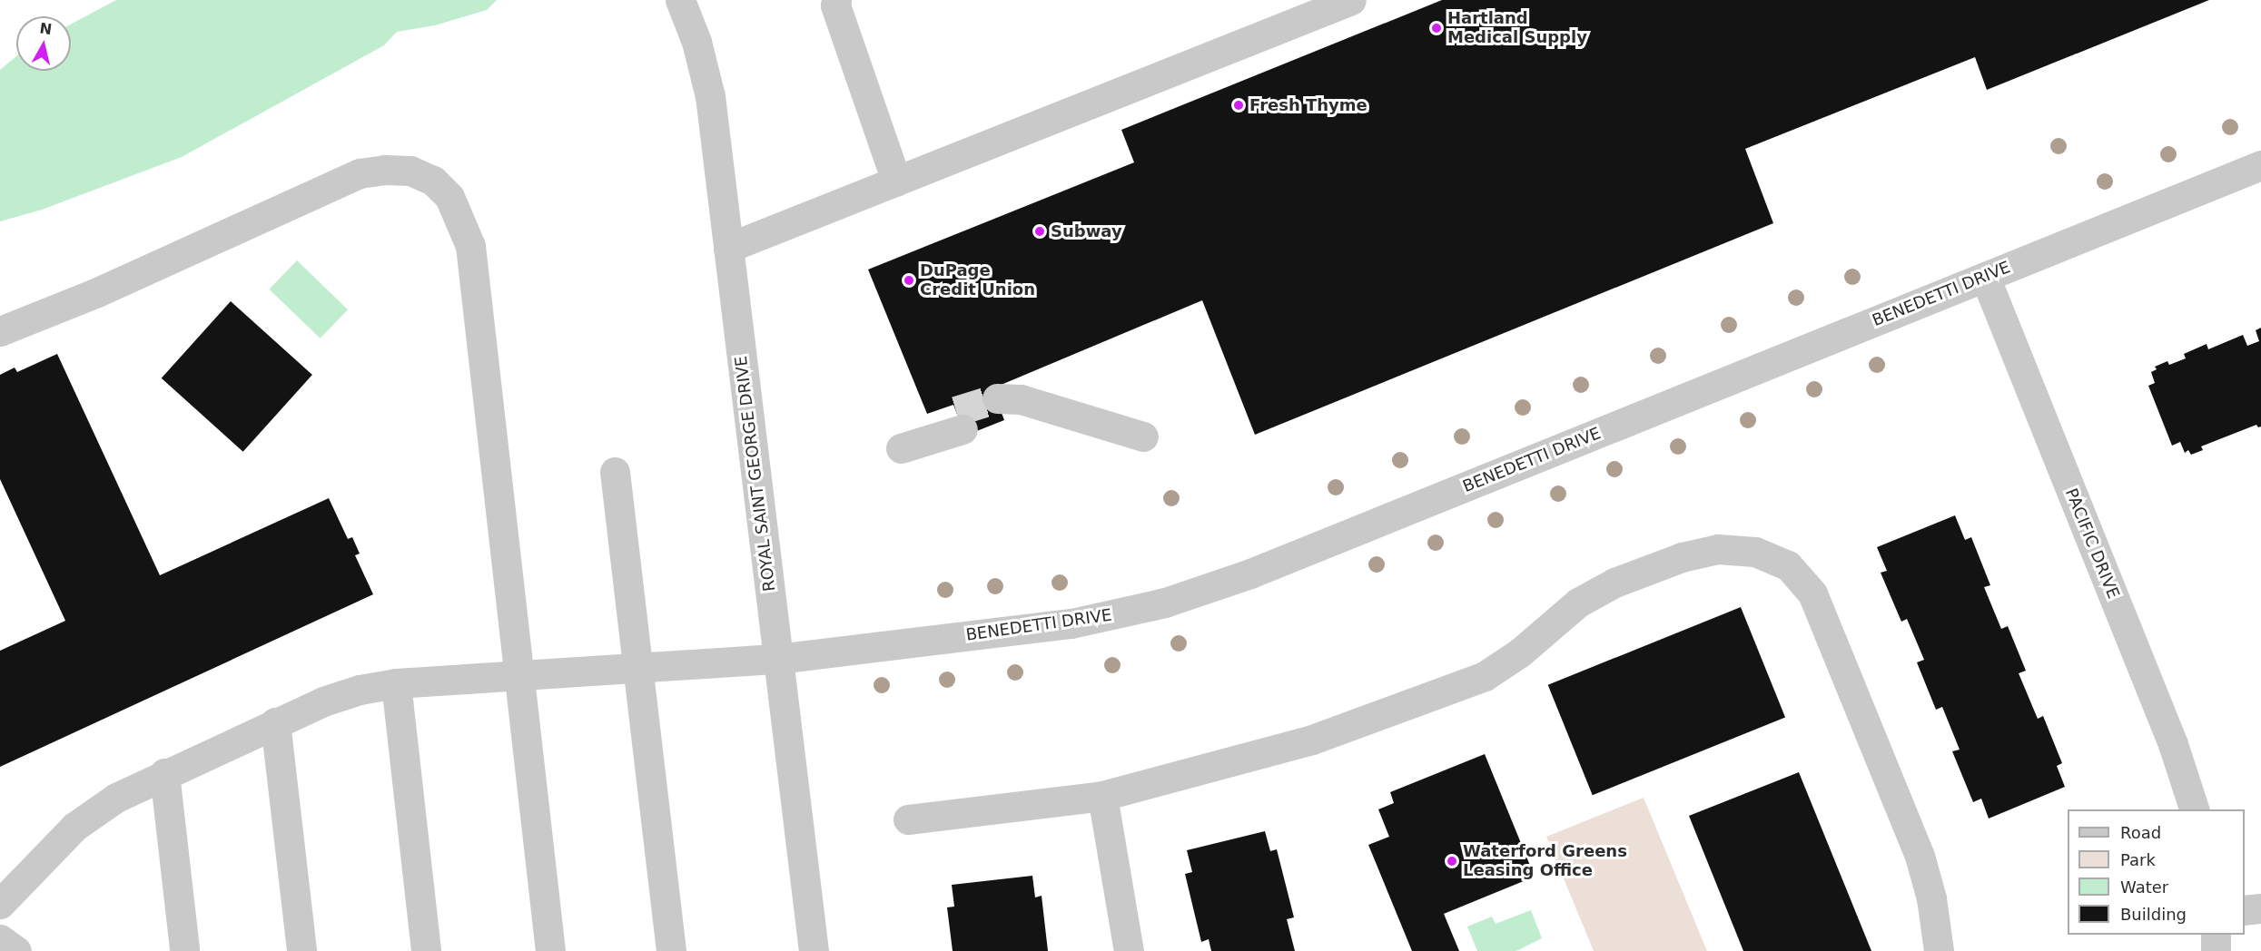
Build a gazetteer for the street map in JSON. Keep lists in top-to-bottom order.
{
  "streets": {
    "street": ["BENEDETTI DRIVE", "ROYAL SAINT GEORGE DRIVE", "PACIFIC DRIVE"]
  },
  "crossings": [
    ["BENEDETTI DRIVE", "ROYAL SAINT GEORGE DRIVE"],
    ["BENEDETTI DRIVE", "PACIFIC DRIVE"]
  ],
  "places": [
    "Hartland Medical Supply",
    "Fresh Thyme",
    "Subway",
    "DuPage Credit Union",
    "Waterford Greens Leasing Office"
  ],
  "legend": [
    "Road",
    "Park",
    "Water",
    "Building"
  ],
  "north": "top"
}
